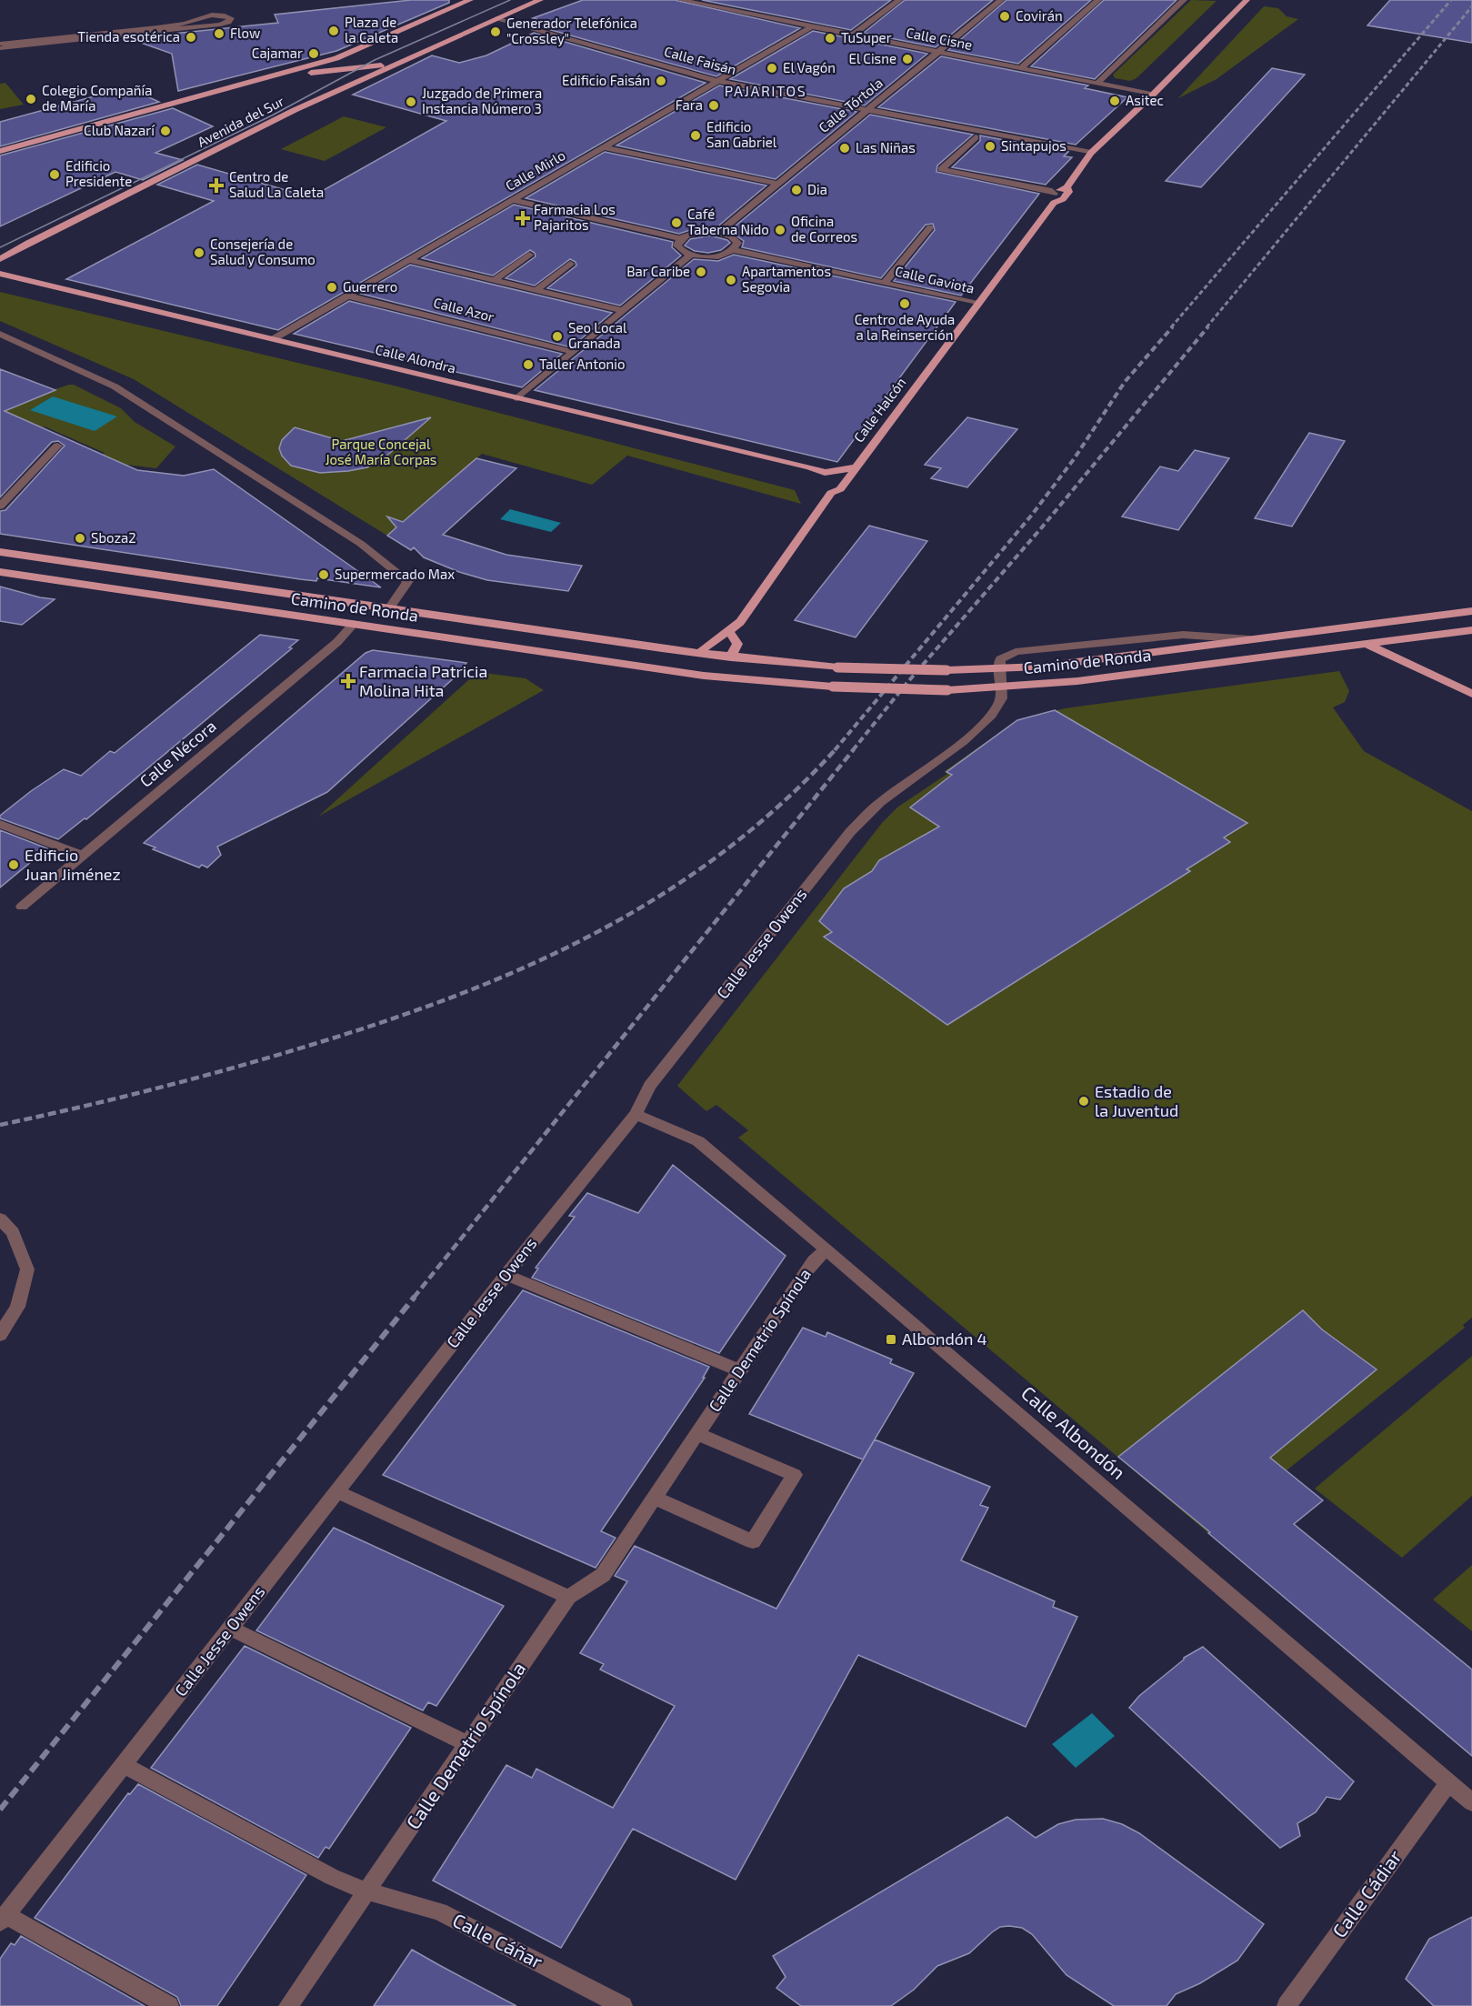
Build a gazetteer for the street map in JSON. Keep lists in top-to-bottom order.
{
  "streets": {
    "main road": [
      "Avenida del Sur",
      "Calle Alondra",
      "Calle Halcón",
      "Camino de Ronda"
    ],
    "street": [
      "Calle Cisne",
      "Calle Faisán",
      "Calle Tórtola",
      "Calle Mirlo",
      "Calle Gaviota",
      "Calle Azor",
      "Calle Nécora",
      "Calle Jesse Owens",
      "Calle Demetrio Spínola",
      "Calle Albondón",
      "Calle Cádiar",
      "Calle Cáñar"
    ]
  },
  "crossings": [
    ["Calle Cisne", "Calle Tórtola"],
    ["Calle Cisne", "Calle Mirlo"],
    ["Calle Cisne", "Calle Halcón"],
    ["Calle Faisán", "Calle Tórtola"],
    ["Calle Faisán", "Avenida del Sur"],
    ["Calle Faisán", "Calle Mirlo"],
    ["Calle Faisán", "Calle Halcón"],
    ["Calle Mirlo", "Calle Azor"],
    ["Calle Mirlo", "Calle Alondra"],
    ["Calle Gaviota", "Calle Halcón"],
    ["Calle Alondra", "Calle Halcón"],
    ["Calle Halcón", "Camino de Ronda"],
    ["Camino de Ronda", "Calle Nécora"],
    ["Camino de Ronda", "Calle Jesse Owens"],
    ["Calle Jesse Owens", "Calle Albondón"],
    ["Calle Jesse Owens", "Calle Cáñar"],
    ["Calle Demetrio Spínola", "Calle Albondón"],
    ["Calle Demetrio Spínola", "Calle Cáñar"],
    ["Calle Albondón", "Calle Cádiar"]
  ],
  "districts": ["PAJARITOS"],
  "parks": ["Parque Concejal José María Corpas"],
  "places": {
    "other": [
      "Covirán",
      "Plaza de la Caleta",
      "Generador Telefónica \"Crossley\"",
      "Flow",
      "Tienda esotérica",
      "TuSuper",
      "Cajamar",
      "El Cisne",
      "El Vagón",
      "Edificio Faisán",
      "Colegio Compañía de María",
      "Asitec",
      "Juzgado de Primera Instancia Número 3",
      "Fara",
      "Club Nazarí",
      "Edificio San Gabriel",
      "Sintapujos",
      "Las Niñas",
      "Edificio Presidente",
      "Dia",
      "Café Taberna Nido",
      "Oficina de Correos",
      "Consejería de Salud y Consumo",
      "Bar Caribe",
      "Apartamentos Segovia",
      "Guerrero",
      "Centro de Ayuda a la Reinserción",
      "Seo Local Granada",
      "Taller Antonio",
      "Sboza2",
      "Supermercado Max",
      "Edificio Juan Jiménez",
      "Estadio de la Juventud"
    ],
    "health": ["Centro de Salud La Caleta", "Farmacia Los Pajaritos", "Farmacia Patricia Molina Hita"],
    "transit": ["Albondón 4"]
  }
}
